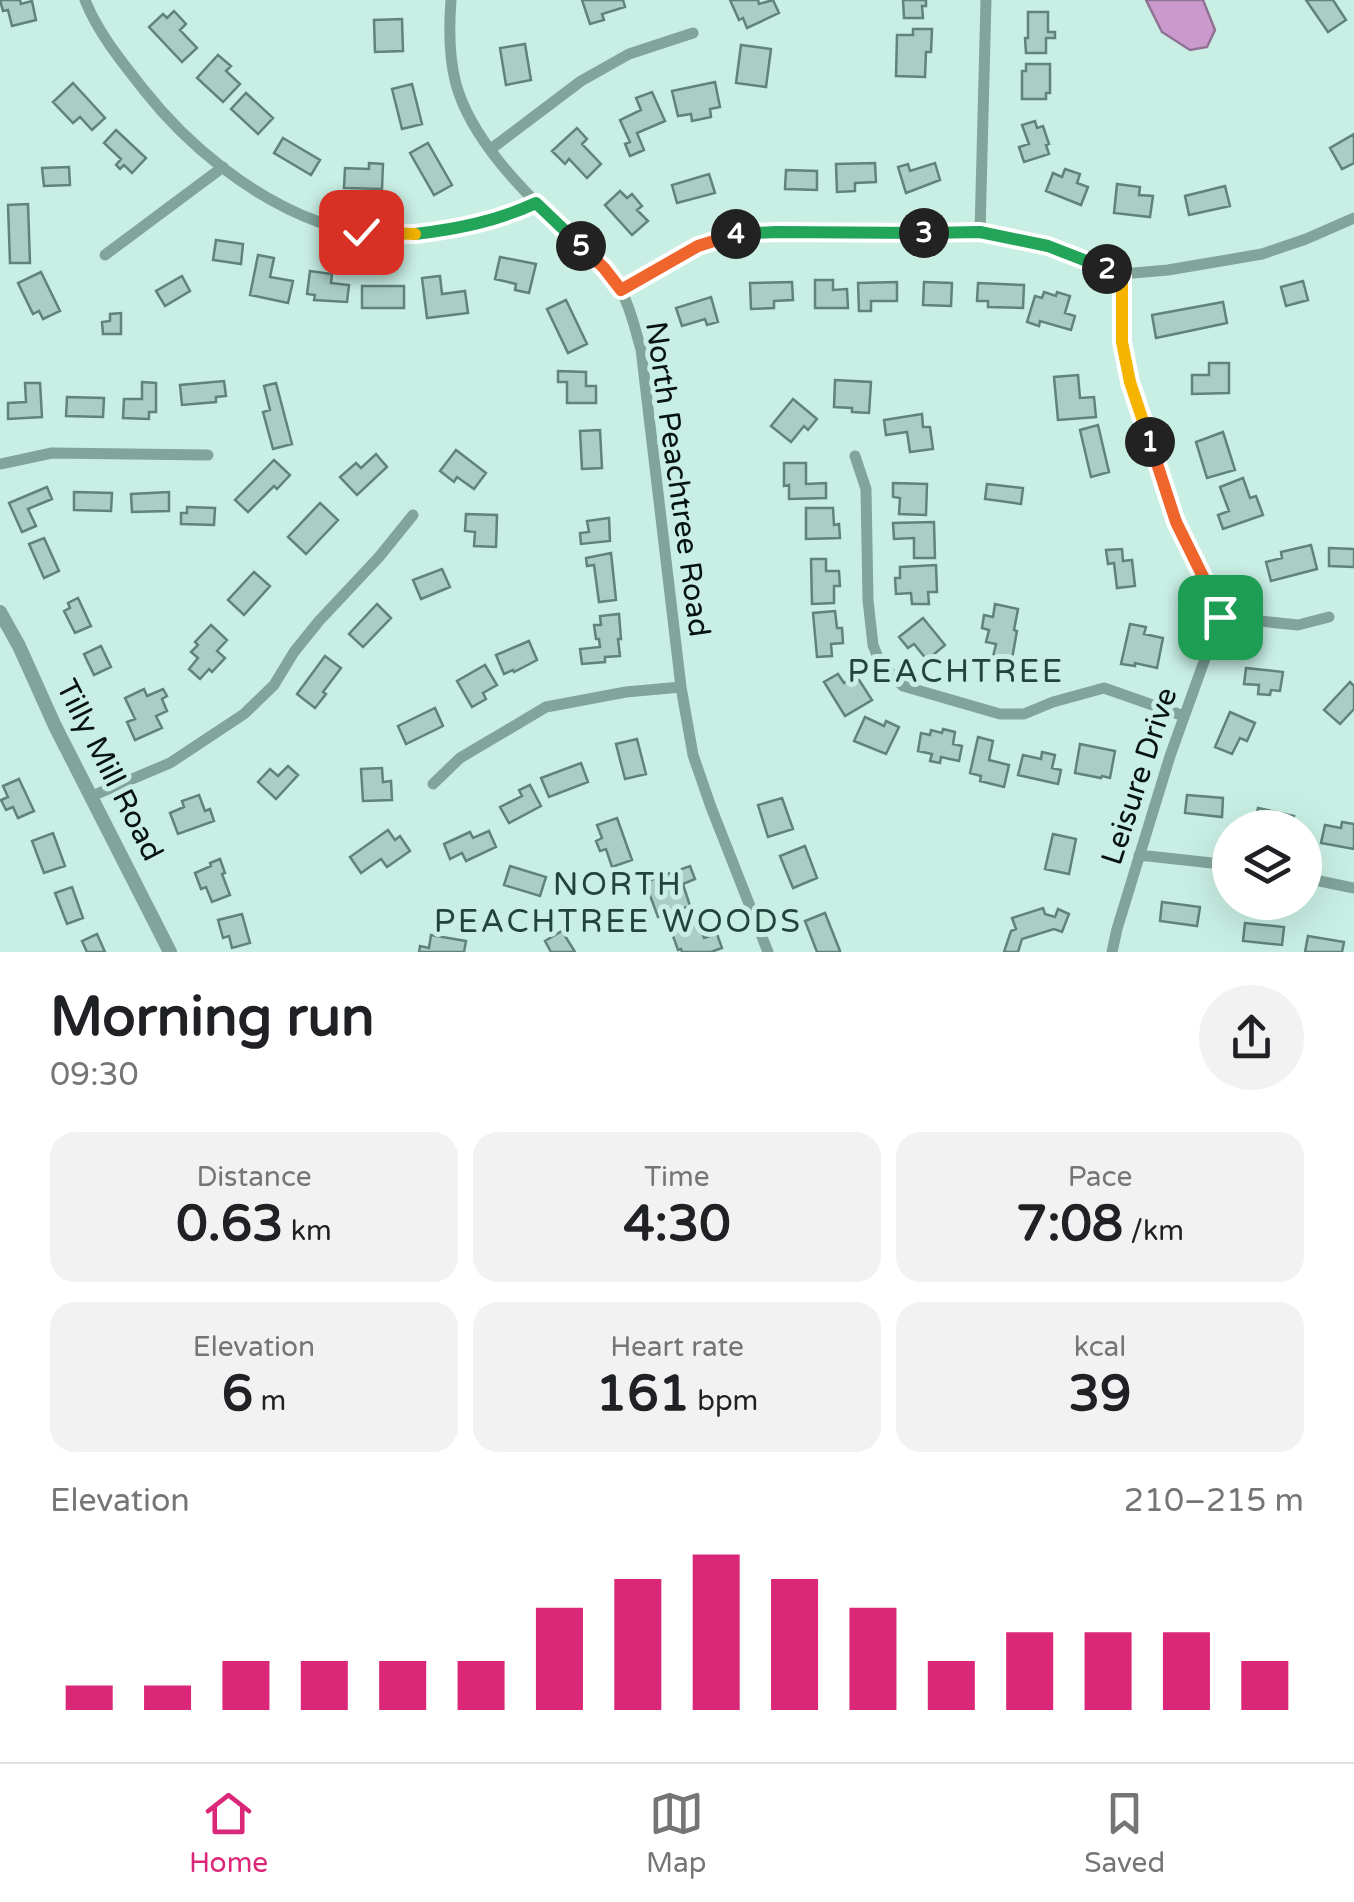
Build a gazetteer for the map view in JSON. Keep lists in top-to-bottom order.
{
  "streets": {
    "street": ["North Peachtree Road", "Tilly Mill Road", "Leisure Drive"]
  },
  "districts": ["PEACHTREE", "NORTH PEACHTREE WOODS"],
  "page": {
    "pins": [
      "3",
      "4",
      "5",
      "2",
      "1"
    ],
    "heading": ["Morning run", "09:30"],
    "stats": [
      ["Distance", "0.63 km"],
      ["Time", "4:30"],
      ["Pace", "7:08 /km"],
      ["Elevation", "6 m"],
      ["Heart rate", "161 bpm"],
      ["kcal", "39"]
    ],
    "chart": ["Elevation", "210–215 m"],
    "tabs": ["Home", "Map", "Saved"]
  }
}
